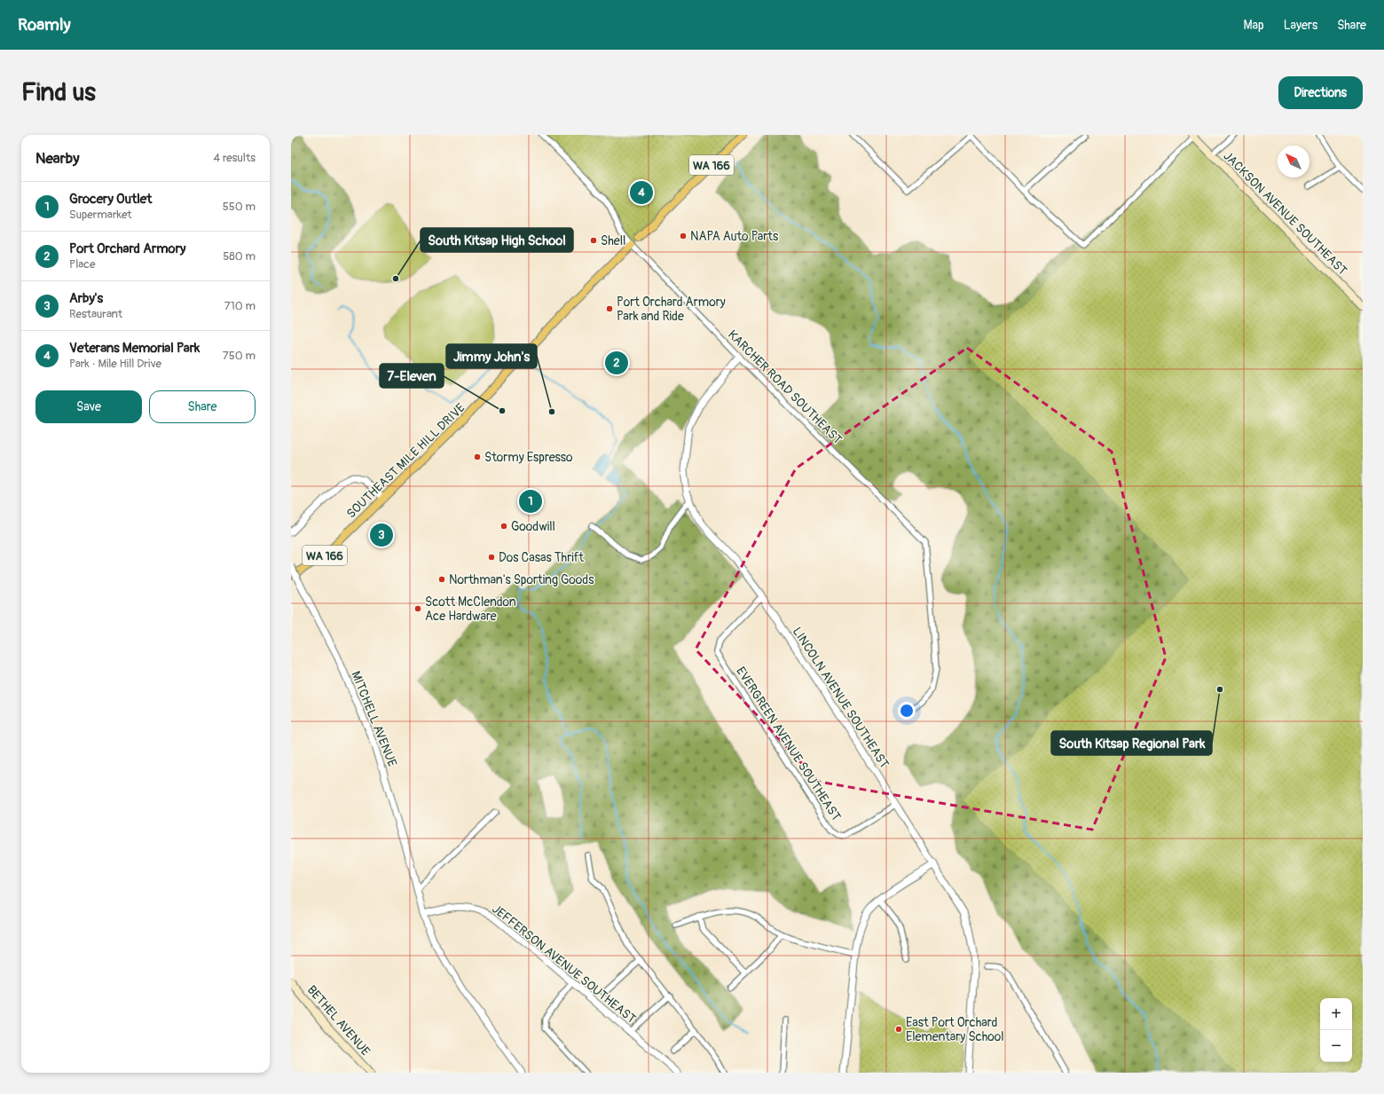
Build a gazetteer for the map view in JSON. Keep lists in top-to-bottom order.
{
  "streets": {
    "main road": [
      "WA 166",
      "JACKSON AVENUE SOUTHEAST",
      "SOUTHEAST MILE HILL DRIVE",
      "BETHEL AVENUE"
    ],
    "street": [
      "KARCHER ROAD SOUTHEAST",
      "LINCOLN AVENUE SOUTHEAST",
      "MITCHELL AVENUE",
      "EVERGREEN AVENUE SOUTHEAST",
      "JEFFERSON AVENUE SOUTHEAST"
    ]
  },
  "crossings": [
    ["WA 166", "KARCHER ROAD SOUTHEAST"],
    ["WA 166", "SOUTHEAST MILE HILL DRIVE"],
    ["KARCHER ROAD SOUTHEAST", "SOUTHEAST MILE HILL DRIVE"],
    ["KARCHER ROAD SOUTHEAST", "LINCOLN AVENUE SOUTHEAST"],
    ["LINCOLN AVENUE SOUTHEAST", "EVERGREEN AVENUE SOUTHEAST"],
    ["MITCHELL AVENUE", "JEFFERSON AVENUE SOUTHEAST"]
  ],
  "places": [
    "NAPA Auto Parts",
    "Shell",
    "South Kitsap High School",
    "Port Orchard Armory Park and Ride",
    "7-Eleven",
    "Jimmy John's",
    "Stormy Espresso",
    "Goodwill",
    "Dos Casas Thrift",
    "Northman's Sporting Goods",
    "Scott McClendon Ace Hardware",
    "South Kitsap Regional Park",
    "East Port Orchard Elementary School"
  ],
  "north": "top left",
  "page": {
    "header": "Roamly",
    "nav": ["Map", "Layers", "Share"],
    "buttons": [
      "Directions",
      ["Save", "Share"]
    ],
    "title": "Find us",
    "heading": ["Nearby", "4 results"],
    "pins": [
      "4",
      "2",
      "1",
      "3"
    ],
    "list": [
      {
        "mark": "1",
        "name": "Grocery Outlet",
        "note": "Supermarket",
        "value": "550 m"
      },
      {
        "mark": "2",
        "name": "Port Orchard Armory",
        "note": "Place",
        "value": "580 m"
      },
      {
        "mark": "3",
        "name": "Arby's",
        "note": "Restaurant",
        "value": "710 m"
      },
      {
        "mark": "4",
        "name": "Veterans Memorial Park",
        "note": "Park · Mile Hill Drive",
        "value": "750 m"
      }
    ],
    "map_buttons": ["+", "−"]
  }
}
